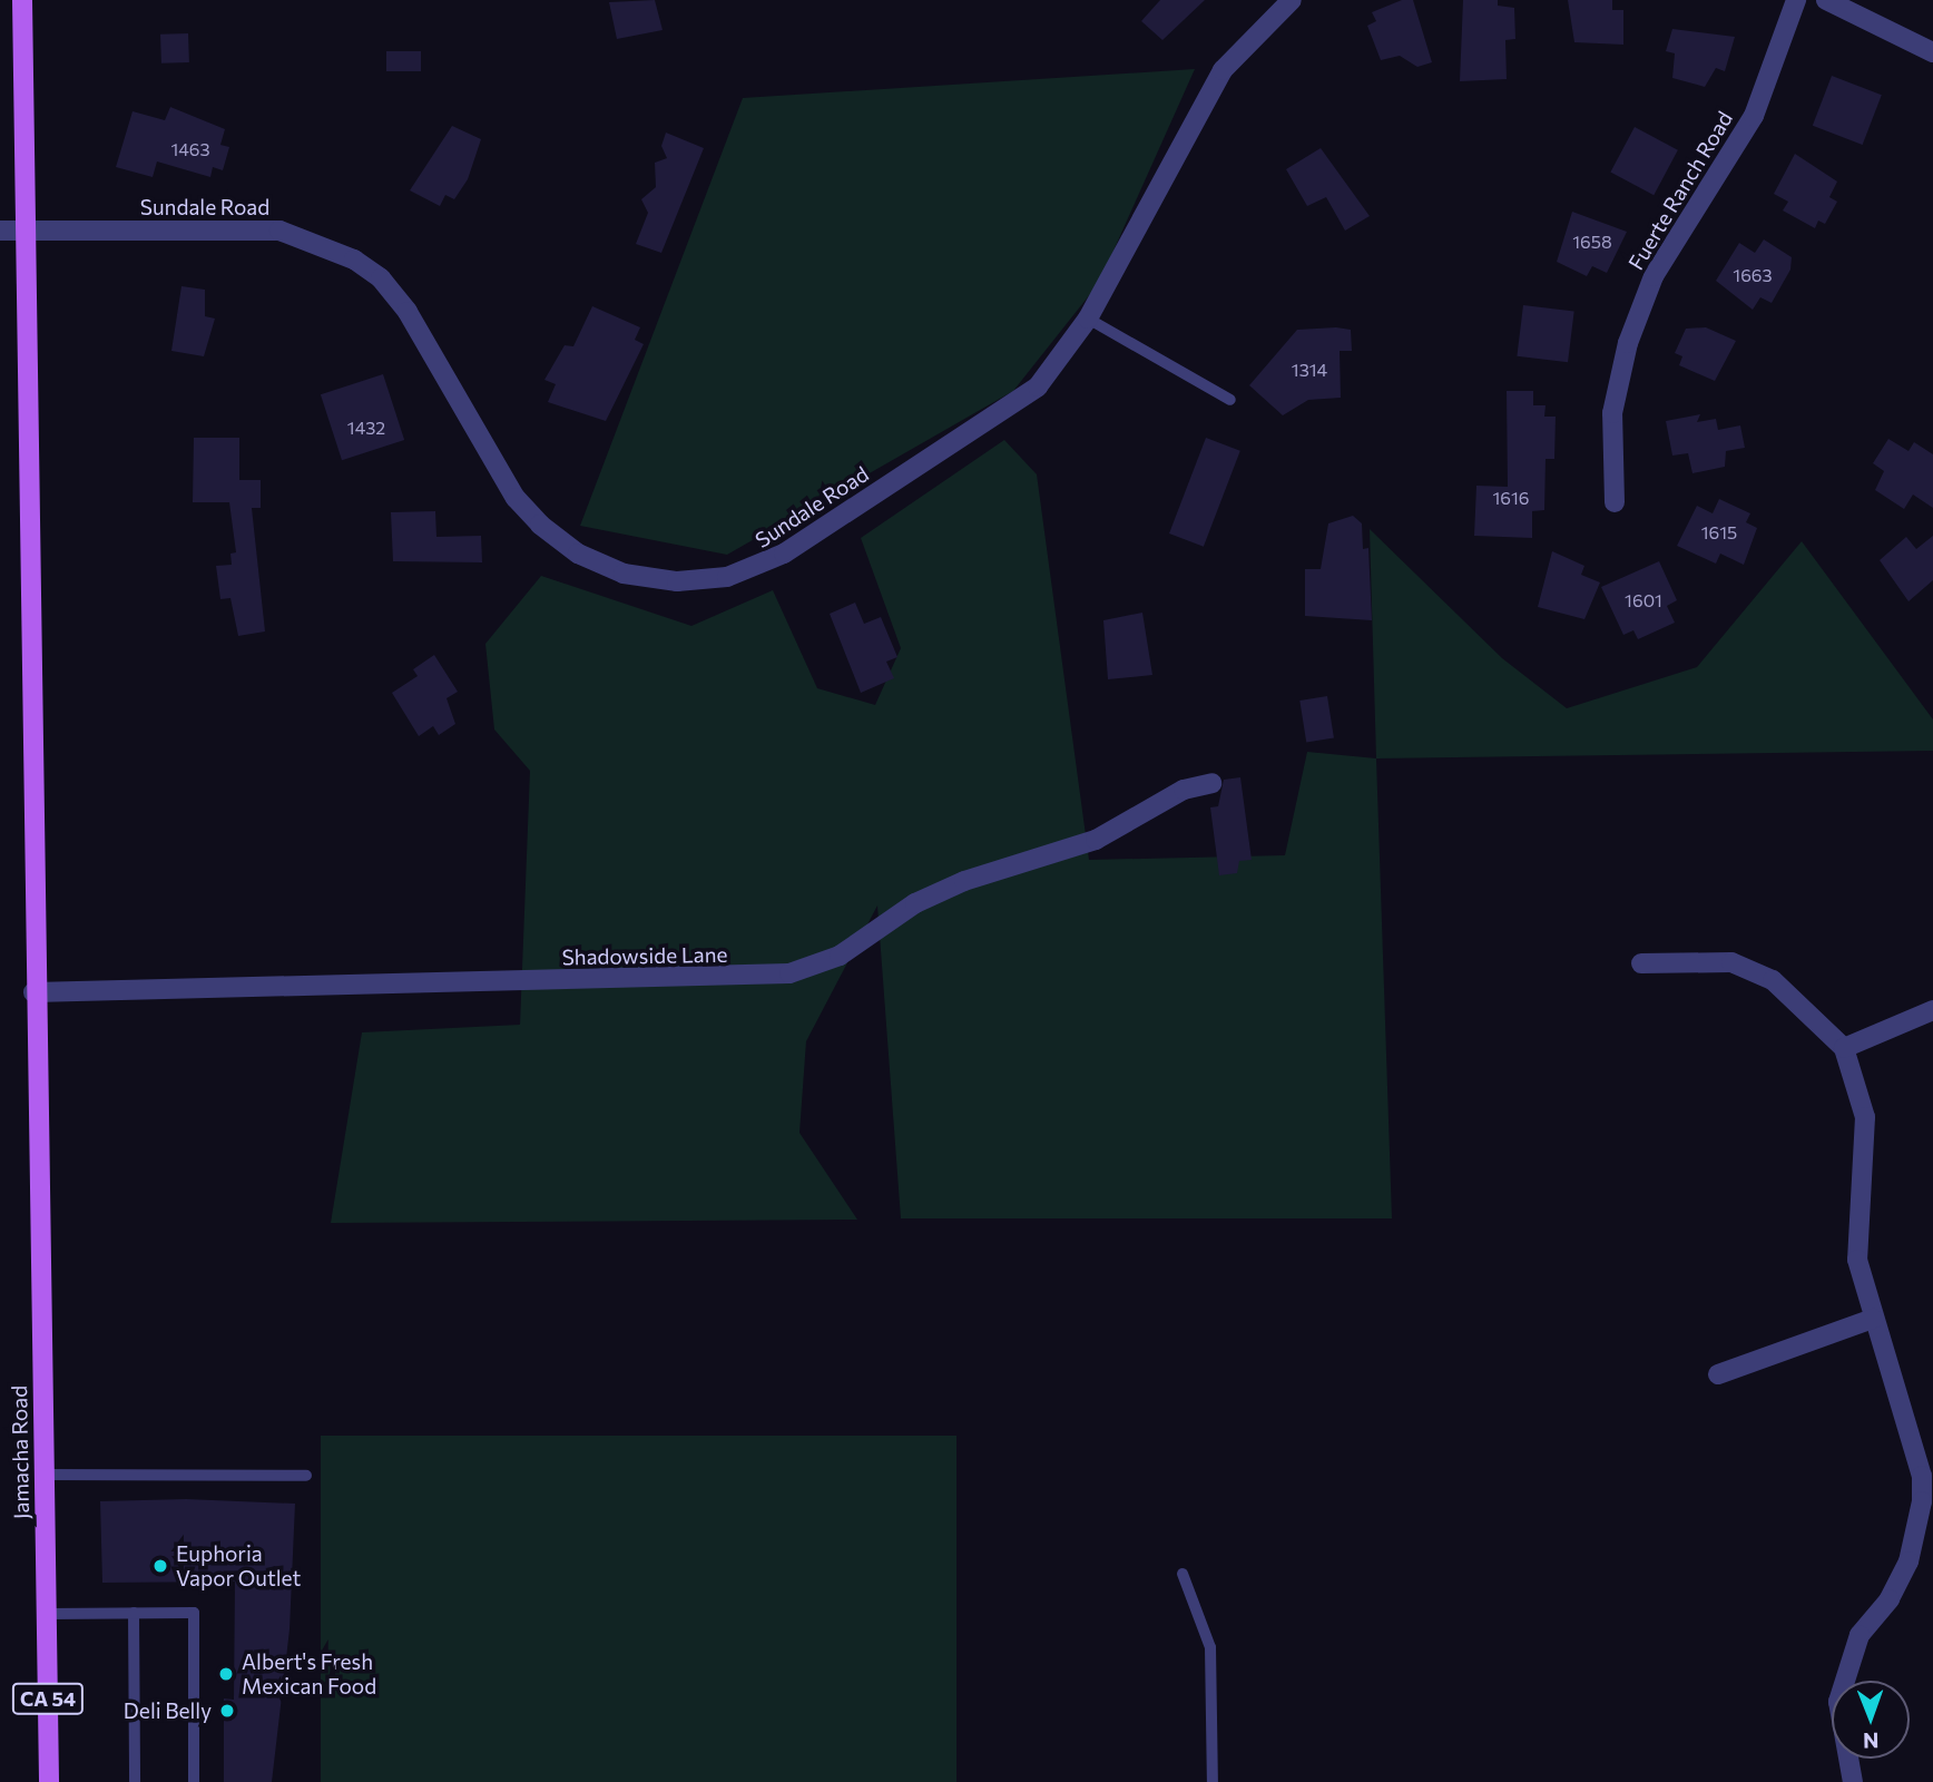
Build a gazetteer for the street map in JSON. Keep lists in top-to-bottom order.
{
  "streets": {
    "main road": ["Jamacha Road", "CA 54"],
    "street": ["Fuerte Ranch Road", "Sundale Road", "Shadowside Lane"]
  },
  "crossings": [
    ["Sundale Road", "Jamacha Road"],
    ["Shadowside Lane", "Jamacha Road"]
  ],
  "places": ["Euphoria Vapor Outlet", "Albert's Fresh Mexican Food", "Deli Belly"],
  "house_numbers": [
    "1463",
    "1658",
    "1663",
    "1314",
    "1432",
    "1616",
    "1615",
    "1601"
  ],
  "north": "bottom"
}
